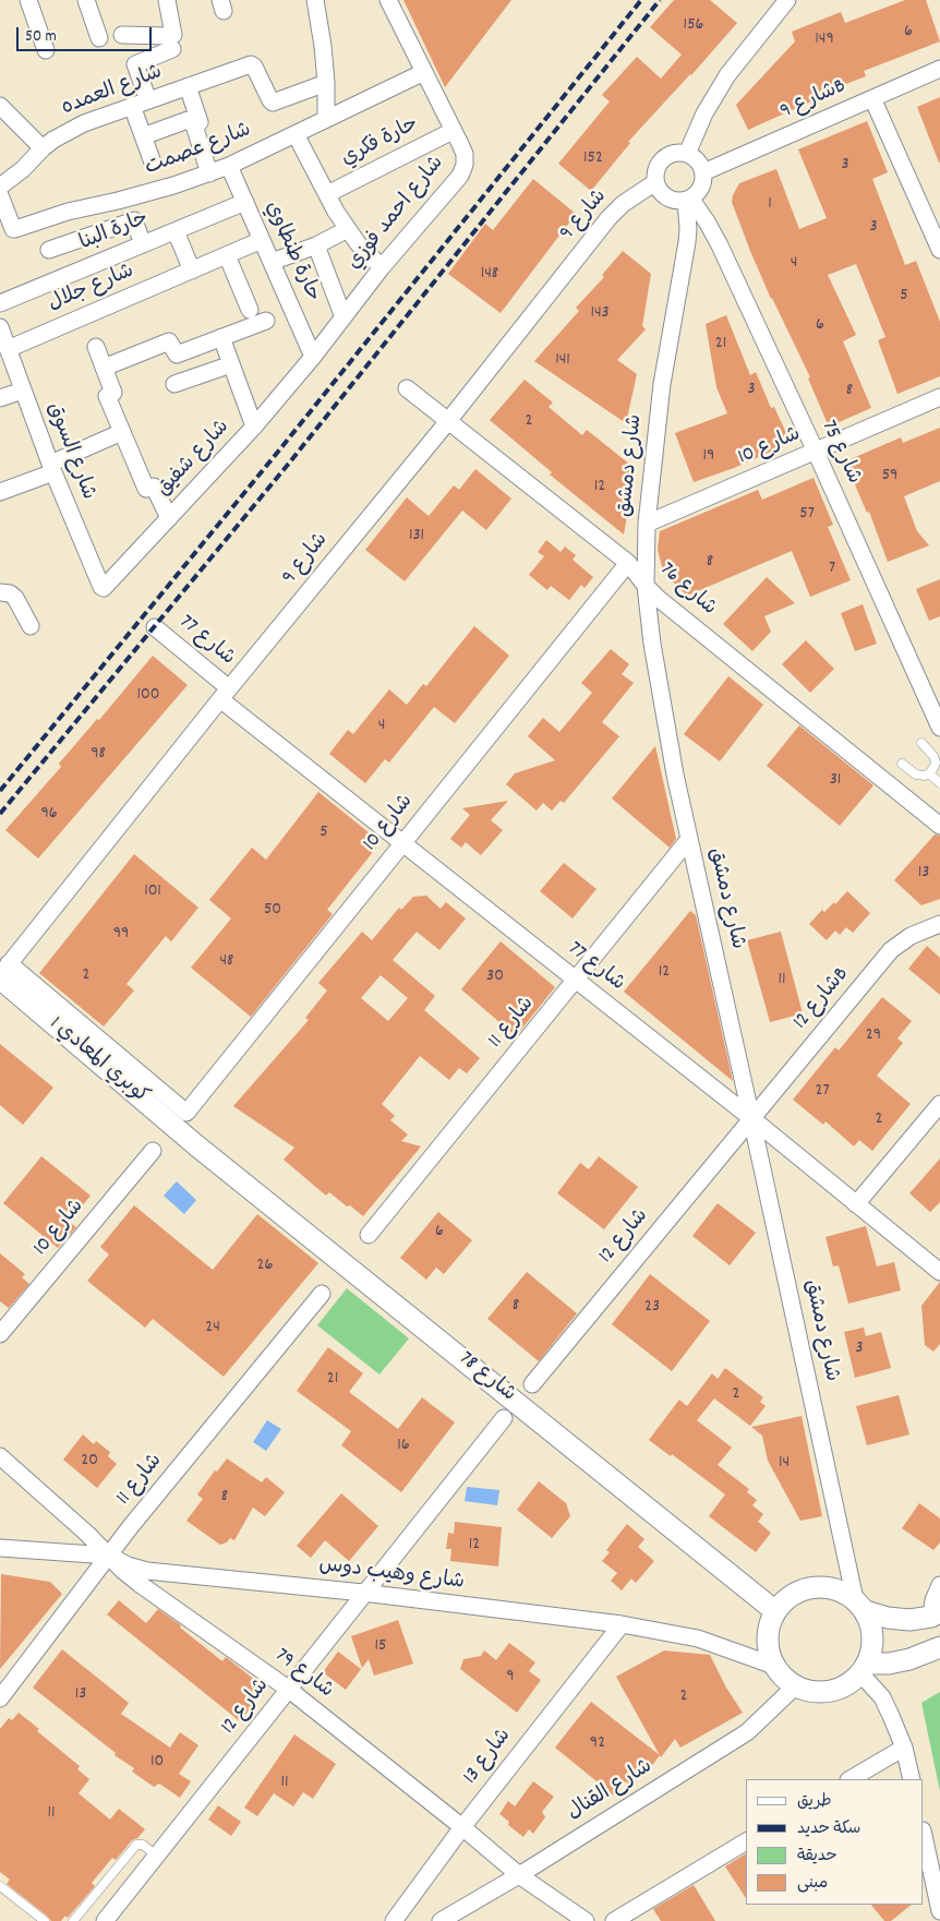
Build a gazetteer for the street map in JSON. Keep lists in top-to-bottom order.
{
  "streets": {
    "street": [
      "شارع العمده",
      "شارع 9B",
      "حارة فكري",
      "شارع عصمت",
      "شارع احمد فوزي",
      "شارع 9",
      "حارة البنا",
      "حارة طنطاوي",
      "شارع جلال",
      "شارع 10",
      "شارع السوق",
      "شارع 75",
      "شارع شفيق",
      "شارع دمشق",
      "شارع 76",
      "شارع 77",
      "شارع 12B",
      "شارع 11",
      "كوبري المعادي 1",
      "شارع 12",
      "شارع 78",
      "شارع وهيب دوس",
      "شارع 79",
      "شارع 13",
      "شارع القنال"
    ]
  },
  "crossings": [
    ["شارع 9B", "شارع 9"],
    ["شارع 9B", "شارع 75"],
    ["شارع 9B", "شارع دمشق"],
    ["حارة فكري", "شارع احمد فوزي"],
    ["شارع عصمت", "شارع احمد فوزي"],
    ["شارع عصمت", "حارة طنطاوي"],
    ["شارع احمد فوزي", "حارة طنطاوي"],
    ["شارع احمد فوزي", "شارع شفيق"],
    ["شارع 9", "شارع 10"],
    ["شارع 9", "شارع 75"],
    ["شارع 9", "شارع دمشق"],
    ["شارع 9", "شارع 76"],
    ["شارع 9", "شارع 77"],
    ["شارع 9", "كوبري المعادي 1"],
    ["حارة البنا", "حارة طنطاوي"],
    ["حارة طنطاوي", "شارع جلال"],
    ["حارة طنطاوي", "شارع شفيق"],
    ["شارع جلال", "شارع السوق"],
    ["شارع 10", "شارع 75"],
    ["شارع 10", "شارع دمشق"],
    ["شارع 10", "شارع 76"],
    ["شارع 10", "شارع 77"],
    ["شارع 10", "كوبري المعادي 1"],
    ["شارع السوق", "شارع شفيق"],
    ["شارع 75", "شارع دمشق"],
    ["شارع دمشق", "شارع 76"],
    ["شارع دمشق", "شارع 77"],
    ["شارع دمشق", "شارع 12B"],
    ["شارع دمشق", "شارع 11"],
    ["شارع دمشق", "شارع 12"],
    ["شارع دمشق", "شارع 78"],
    ["شارع دمشق", "شارع وهيب دوس"],
    ["شارع دمشق", "شارع القنال"],
    ["شارع 77", "شارع 12B"],
    ["شارع 77", "شارع 11"],
    ["شارع 77", "شارع 12"],
    ["شارع 12B", "شارع 12"],
    ["شارع 11", "شارع وهيب دوس"],
    ["شارع 11", "شارع 79"],
    ["كوبري المعادي 1", "شارع 78"],
    ["شارع 12", "شارع وهيب دوس"],
    ["شارع 12", "شارع 79"],
    ["شارع 78", "شارع وهيب دوس"],
    ["شارع 78", "شارع القنال"],
    ["شارع وهيب دوس", "شارع 79"],
    ["شارع وهيب دوس", "شارع 13"],
    ["شارع وهيب دوس", "شارع القنال"],
    ["شارع 79", "شارع 13"],
    ["شارع 79", "شارع القنال"]
  ],
  "house_numbers": [
    "156",
    "6",
    "149",
    "152",
    "3",
    "1",
    "3",
    "4",
    "148",
    "5",
    "143",
    "6",
    "21",
    "141",
    "3",
    "8",
    "2",
    "19",
    "59",
    "12",
    "57",
    "131",
    "8",
    "7",
    "100",
    "4",
    "98",
    "31",
    "96",
    "5",
    "13",
    "101",
    "50",
    "99",
    "48",
    "12",
    "2",
    "30",
    "11",
    "29",
    "27",
    "2",
    "6",
    "26",
    "8",
    "23",
    "24",
    "3",
    "21",
    "2",
    "16",
    "20",
    "14",
    "8",
    "12",
    "15",
    "9",
    "13",
    "2",
    "92",
    "10",
    "11",
    "11"
  ],
  "legend": [
    "طريق",
    "سكة حديد",
    "حديقة",
    "مبنى"
  ],
  "scale_bar": "50 m"
}
